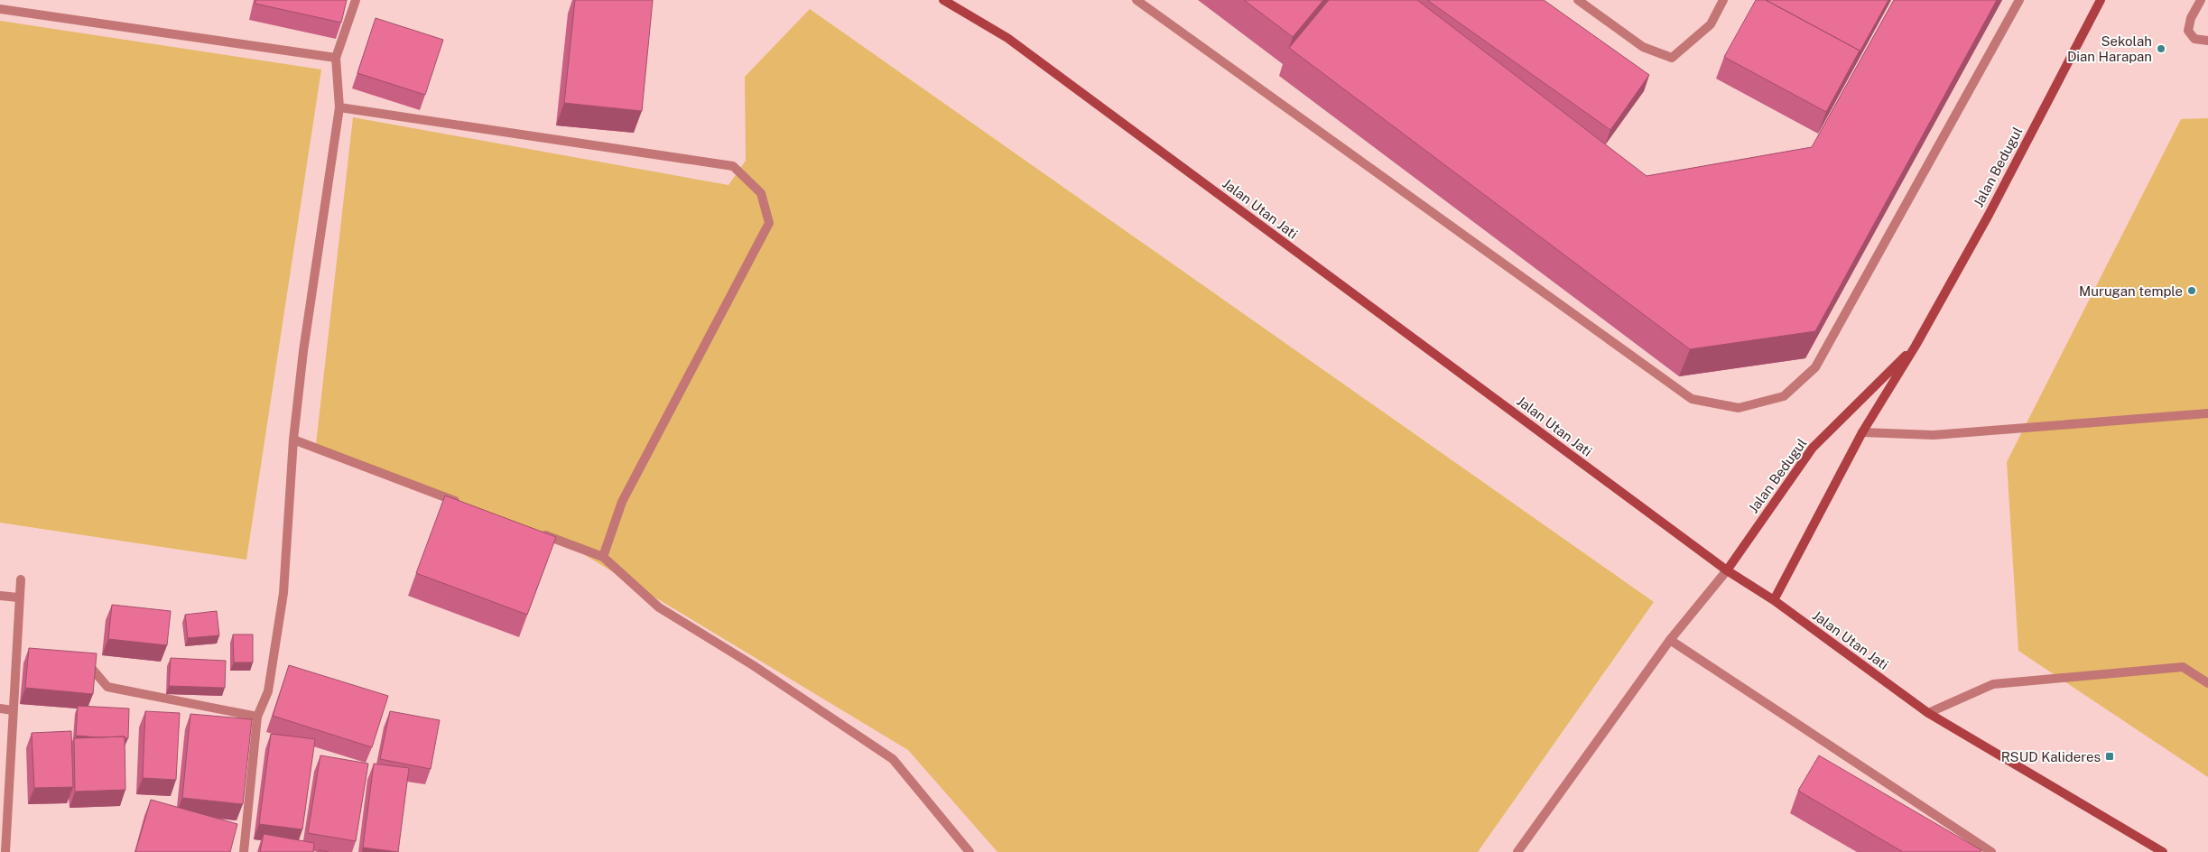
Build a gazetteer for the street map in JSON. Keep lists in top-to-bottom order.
{
  "streets": {
    "main road": ["Jalan Bedugul", "Jalan Utan Jati"]
  },
  "crossings": [
    ["Jalan Bedugul", "Jalan Utan Jati"]
  ],
  "places": {
    "other": ["Sekolah Dian Harapan", "Murugan temple"],
    "transit": ["RSUD Kalideres"]
  }
}
